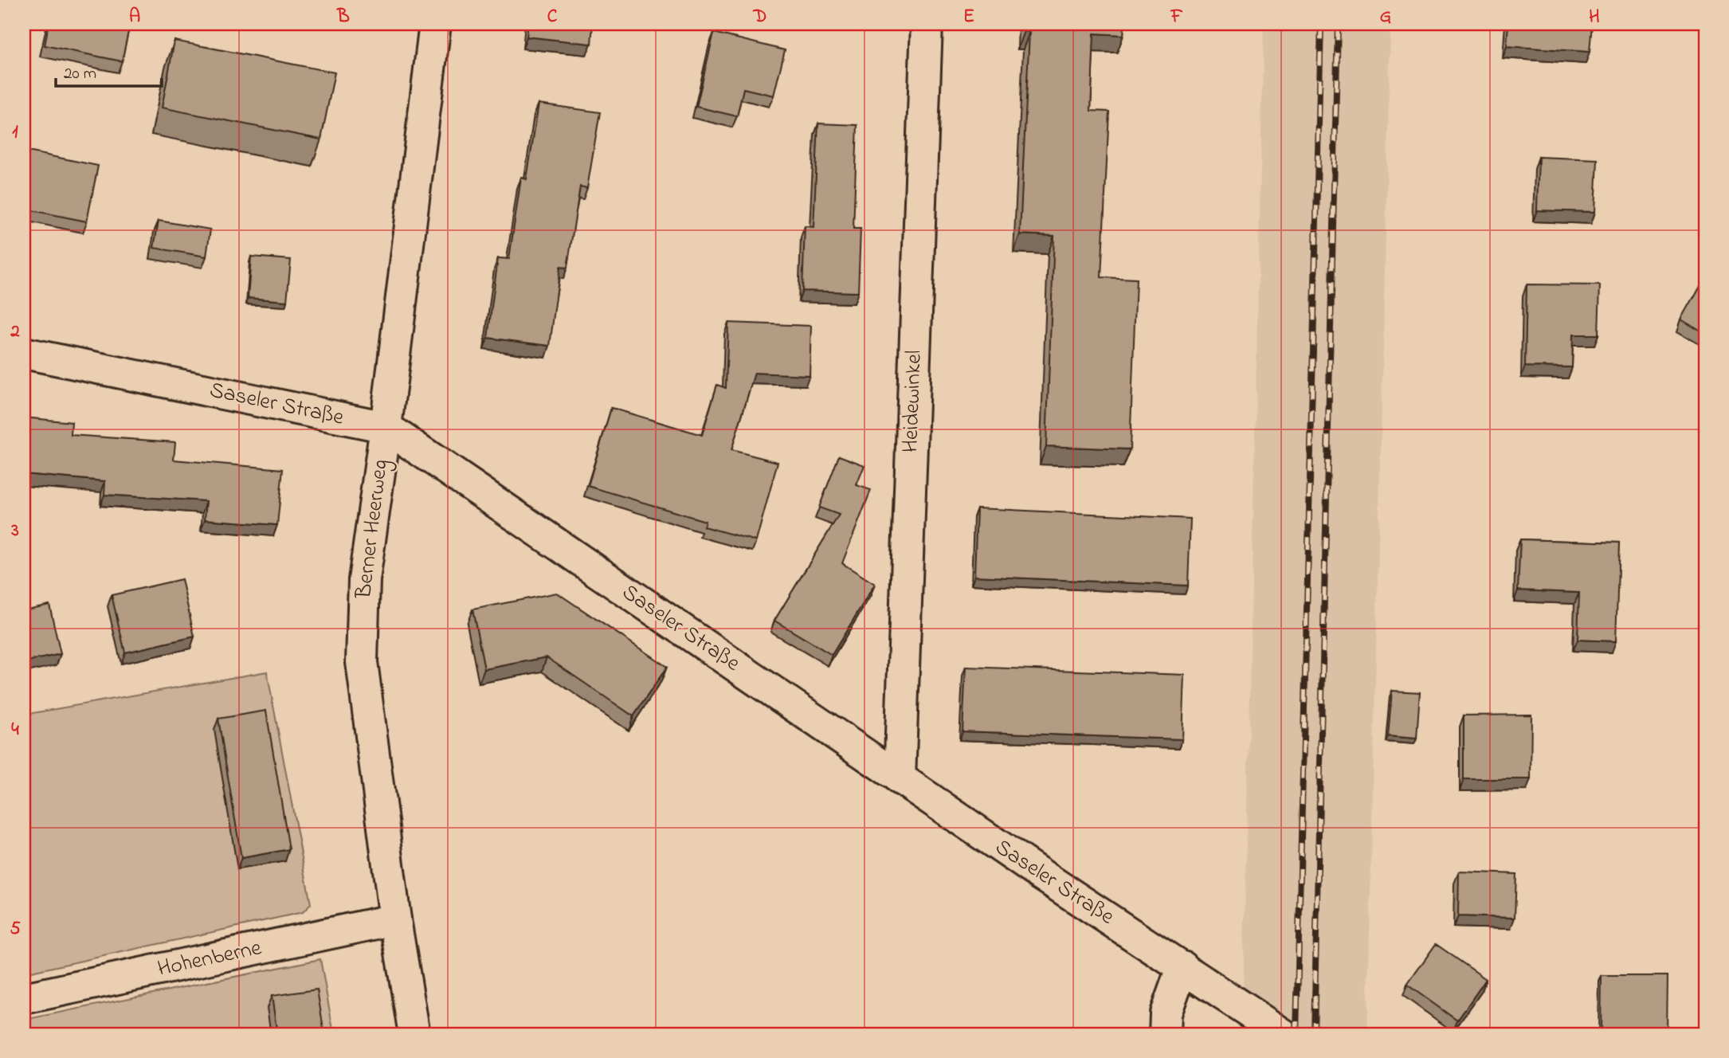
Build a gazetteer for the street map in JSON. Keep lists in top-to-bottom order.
{
  "streets": {
    "street": [
      "Heidewinkel",
      "Saseler Straße",
      "Berner Heerweg",
      "Hohenberne"
    ]
  },
  "crossings": [
    ["Heidewinkel", "Saseler Straße"],
    ["Saseler Straße", "Berner Heerweg"],
    ["Berner Heerweg", "Hohenberne"]
  ],
  "scale_bar": "20 m",
  "grid": {
    "columns": [
      "A",
      "B",
      "C",
      "D",
      "E",
      "F",
      "G",
      "H"
    ],
    "rows": [
      "1",
      "2",
      "3",
      "4",
      "5"
    ]
  }
}
